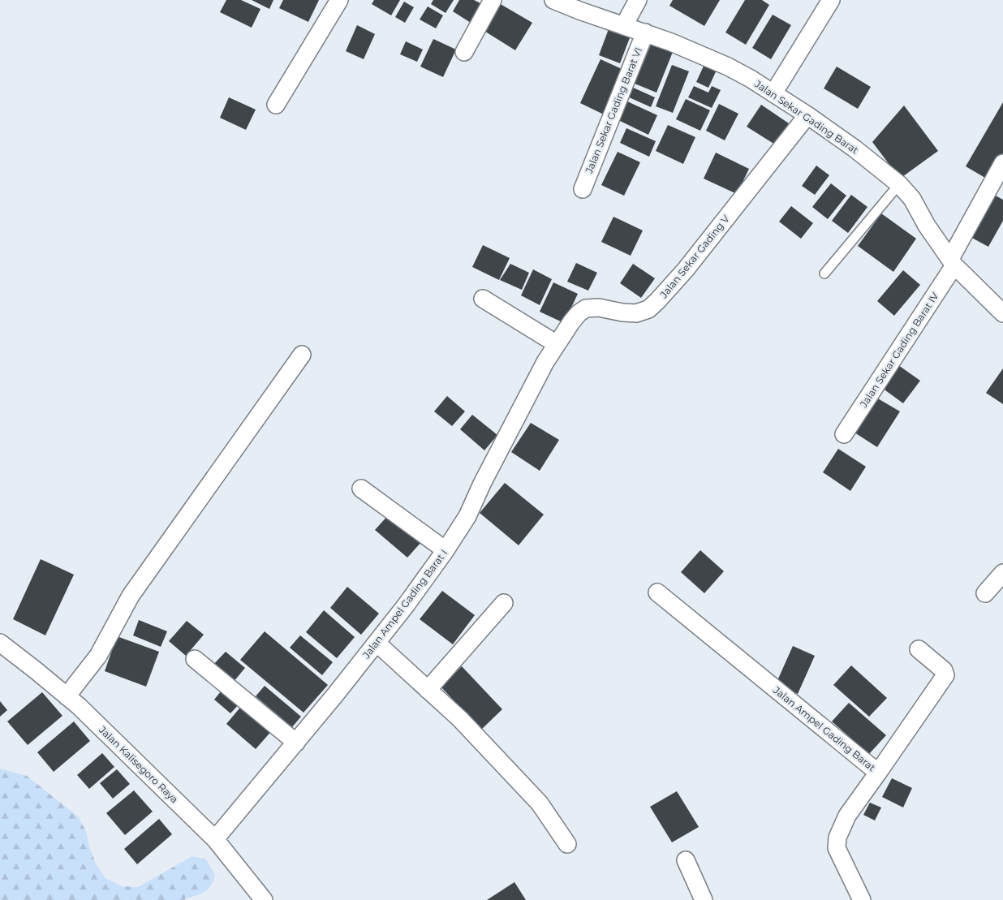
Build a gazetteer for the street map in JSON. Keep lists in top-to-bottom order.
{
  "streets": {
    "street": [
      "Jalan Sekar Gading Barat VI",
      "Jalan Sekar Gading Barat",
      "Jalan Sekar Gading V",
      "Jalan Sekar Gading Barat IV",
      "Jalan Ampel Gading Barat I",
      "Jalan Ampel Gading Barat",
      "Jalan Kalisegoro Raya"
    ]
  },
  "crossings": [
    ["Jalan Sekar Gading Barat VI", "Jalan Sekar Gading Barat"],
    ["Jalan Sekar Gading Barat", "Jalan Sekar Gading V"],
    ["Jalan Sekar Gading Barat", "Jalan Sekar Gading Barat IV"],
    ["Jalan Sekar Gading V", "Jalan Ampel Gading Barat I"],
    ["Jalan Ampel Gading Barat I", "Jalan Kalisegoro Raya"]
  ]
}
